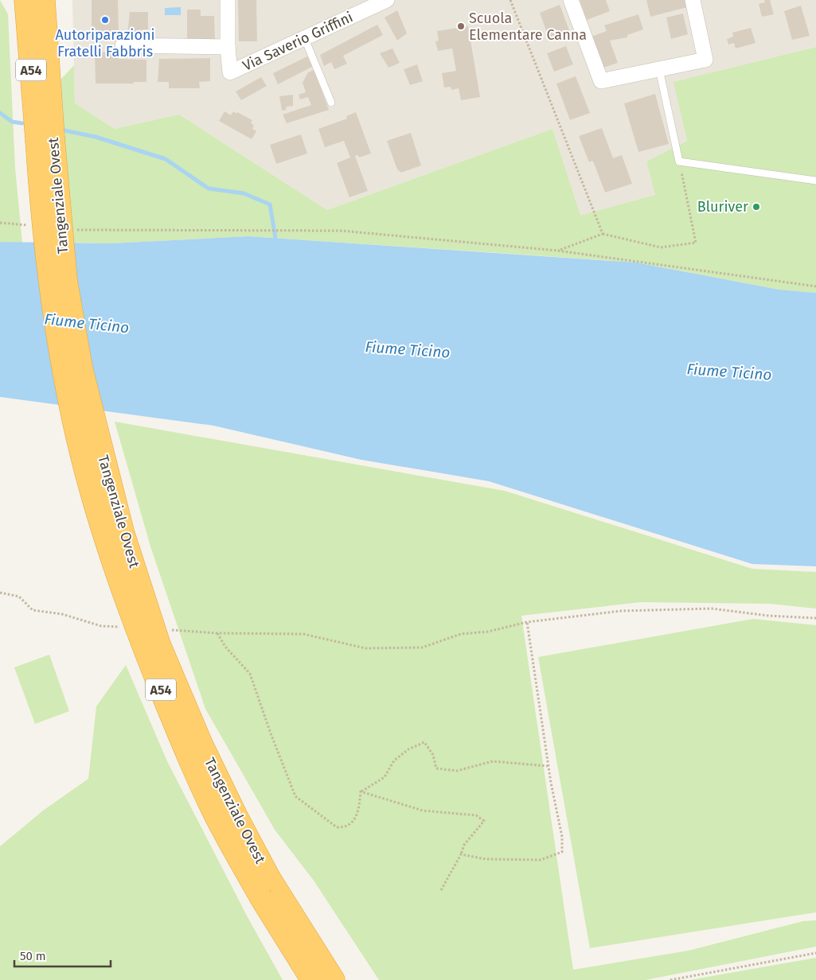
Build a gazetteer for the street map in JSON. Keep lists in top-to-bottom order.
{
  "streets": {
    "highway": ["A54", "Tangenziale Ovest"],
    "street": ["Via Saverio Griffini"]
  },
  "water": ["Fiume Ticino"],
  "places": ["Autoriparazioni Fratelli Fabbris", "Scuola Elementare Canna", "Bluriver"],
  "scale_bar": "50 m"
}
